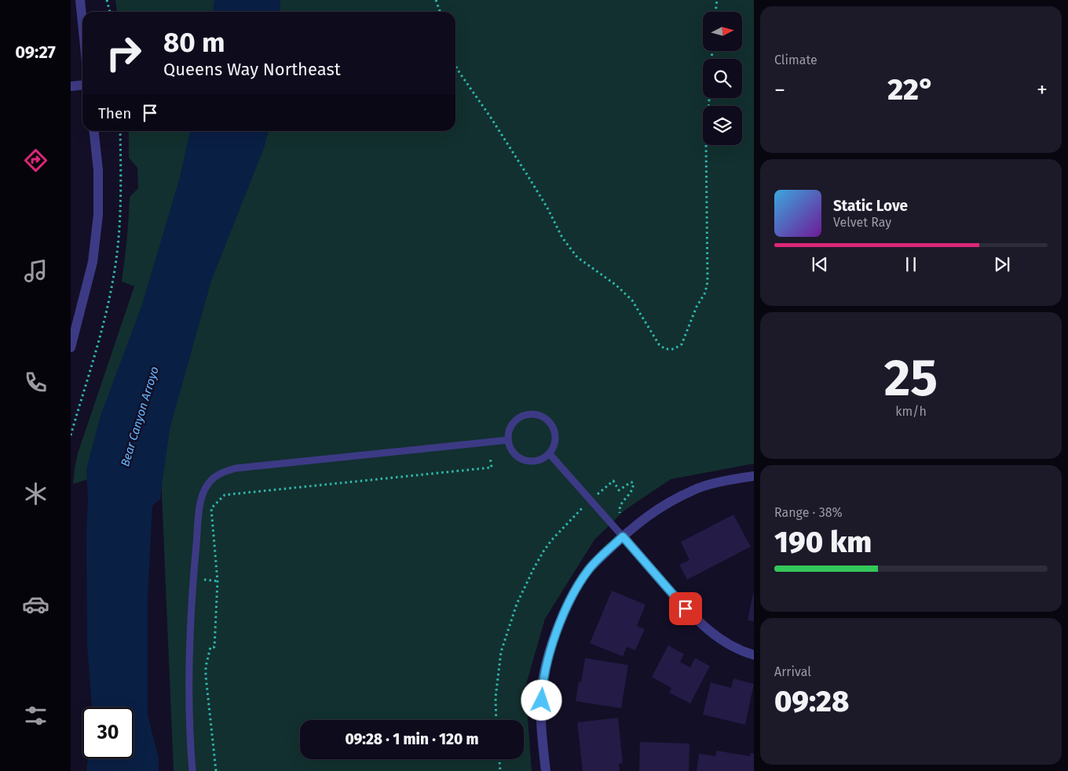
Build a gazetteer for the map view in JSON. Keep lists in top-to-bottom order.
{
  "water": ["Bear Canyon Arroyo"],
  "north": "right",
  "page": {
    "tabs": "09:27",
    "tile": [
      "Climate",
      ["25", "km/h"],
      ["Range · 38%", "190 km"],
      ["Arrival", "09:28"]
    ],
    "turn": ["80 m", "Queens Way Northeast"],
    "heat": ["−", "22°", "+"],
    "then": "Then",
    "song": ["Static Love", "Velvet Ray"],
    "limit": "30",
    "trip": "09:28 · 1 min · 120 m"
  }
}
